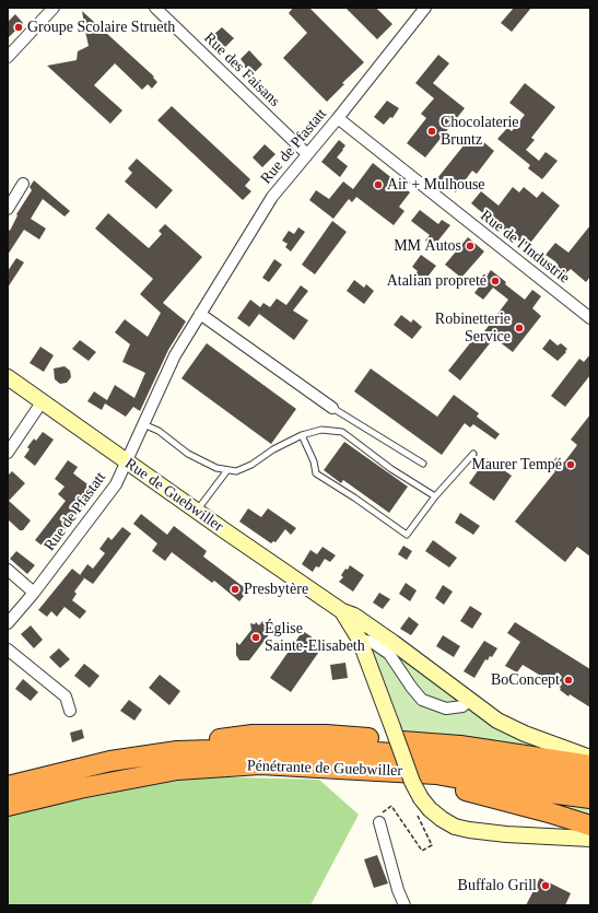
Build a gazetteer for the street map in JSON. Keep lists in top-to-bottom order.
{
  "streets": {
    "highway": ["Pénétrante de Guebwiller"],
    "main road": ["Rue de Guebwiller"],
    "street": ["Rue des Faisans", "Rue de Pfastatt", "Rue de l'Industrie"]
  },
  "crossings": [
    ["Rue des Faisans", "Rue de Pfastatt"],
    ["Rue de Pfastatt", "Rue de l'Industrie"],
    ["Rue de Pfastatt", "Rue de Guebwiller"]
  ],
  "places": [
    "Groupe Scolaire Strueth",
    "Chocolaterie Bruntz",
    "Air + Mulhouse",
    "MM Autos",
    "Atalian propreté",
    "Robinetterie Service",
    "Maurer Tempé",
    "Presbytère",
    "Église Sainte-Elisabeth",
    "BoConcept",
    "Buffalo Grill"
  ]
}
